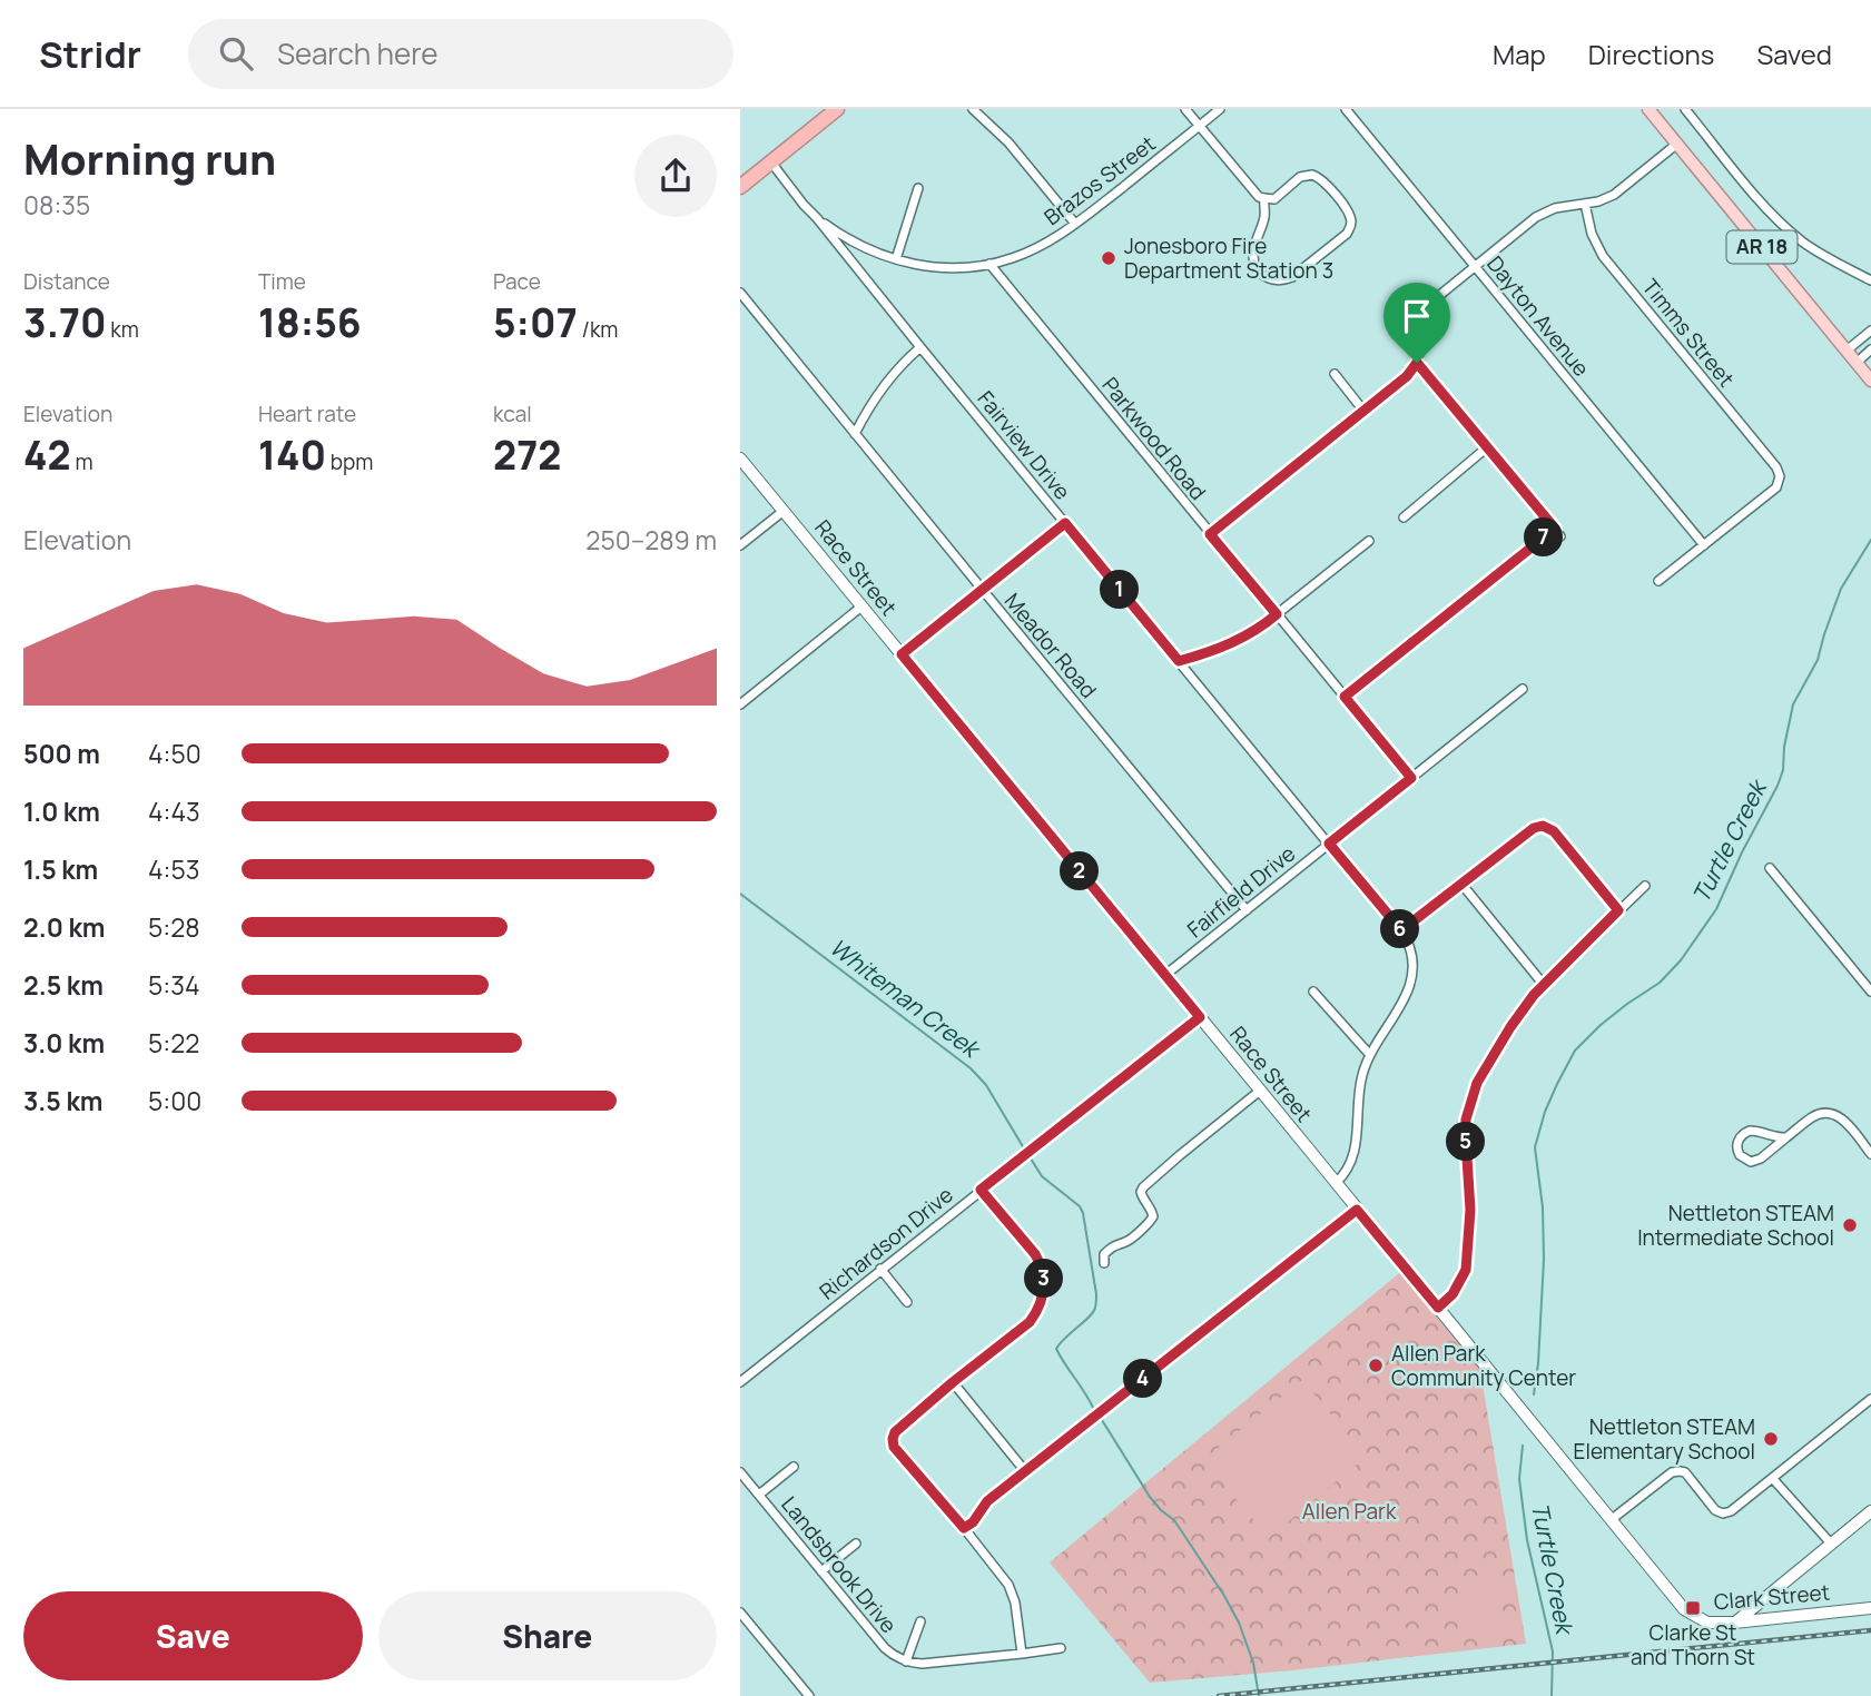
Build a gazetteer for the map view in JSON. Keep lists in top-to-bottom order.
{
  "streets": {
    "main road": ["AR 18"],
    "street": [
      "Brazos Street",
      "Dayton Avenue",
      "Timms Street",
      "Parkwood Road",
      "Fairview Drive",
      "Race Street",
      "Meador Road",
      "Fairfield Drive",
      "Richardson Drive",
      "Landsbrook Drive",
      "Clark Street"
    ]
  },
  "crossings": [
    ["Brazos Street", "Parkwood Road"],
    ["Brazos Street", "Fairview Drive"],
    ["Dayton Avenue", "Timms Street"],
    ["Parkwood Road", "Fairfield Drive"],
    ["Fairview Drive", "Fairfield Drive"],
    ["Race Street", "Fairfield Drive"],
    ["Race Street", "Richardson Drive"],
    ["Race Street", "Clark Street"],
    ["Meador Road", "Fairfield Drive"]
  ],
  "water": ["Turtle Creek", "Whiteman Creek"],
  "parks": ["Allen Park"],
  "places": {
    "other": [
      "Jonesboro Fire Department Station 3",
      "Nettleton STEAM Intermediate School",
      "Allen Park Community Center",
      "Nettleton STEAM Elementary School"
    ],
    "transit": ["Clarke St and Thorn St"]
  },
  "page": {
    "header": "Stridr",
    "search": "Search here",
    "nav": ["Map", "Directions", "Saved"],
    "heading": ["Morning run", "08:35"],
    "stats": [
      ["Distance", "3.70 km"],
      ["Time", "18:56"],
      ["Pace", "5:07 /km"],
      ["Elevation", "42 m"],
      ["Heart rate", "140 bpm"],
      ["kcal", "272"]
    ],
    "chart": ["Elevation", "250–289 m"],
    "pins": [
      "7",
      "1",
      "2",
      "6",
      "5",
      "3",
      "4"
    ],
    "list": [
      {
        "name": "500 m",
        "note": "4:50"
      },
      {
        "name": "1.0 km",
        "note": "4:43"
      },
      {
        "name": "1.5 km",
        "note": "4:53"
      },
      {
        "name": "2.0 km",
        "note": "5:28"
      },
      {
        "name": "2.5 km",
        "note": "5:34"
      },
      {
        "name": "3.0 km",
        "note": "5:22"
      },
      {
        "name": "3.5 km",
        "note": "5:00"
      }
    ],
    "buttons": ["Save", "Share"]
  }
}
